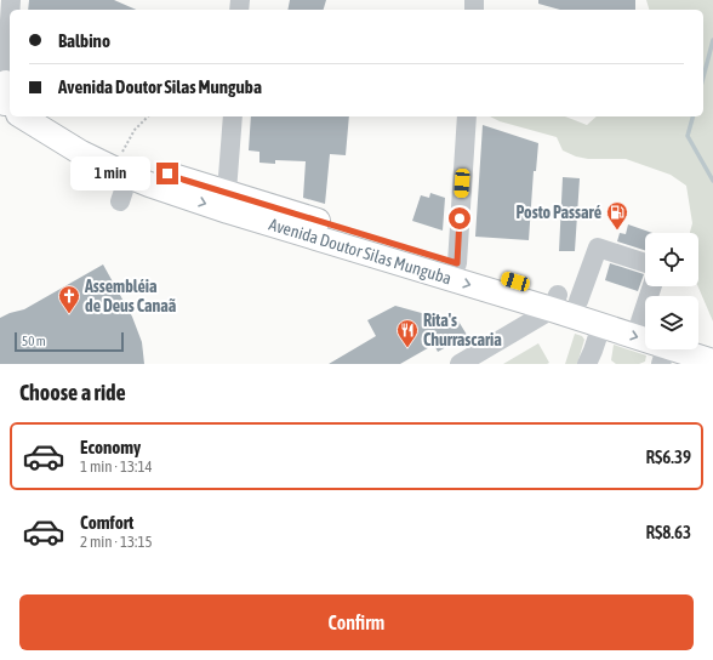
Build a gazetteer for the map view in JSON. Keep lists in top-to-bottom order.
{
  "streets": {
    "main road": ["Avenida Doutor Silas Munguba"]
  },
  "places": {
    "fuel station": ["Posto Passaré"],
    "church": ["Assembléia de Deus Canaã"],
    "restaurant": ["Rita's Churrascaria"]
  },
  "scale_bar": "50 m",
  "page": {
    "banner": ["Balbino", "Avenida Doutor Silas Munguba"],
    "bubble": "1 min",
    "scale": "50 m",
    "heading": "Choose a ride",
    "list": [
      {
        "name": "Economy",
        "note": "1 min · 13:14",
        "value": "R$6.39"
      },
      {
        "name": "Comfort",
        "note": "2 min · 13:15",
        "value": "R$8.63"
      }
    ],
    "buttons": "Confirm"
  }
}
